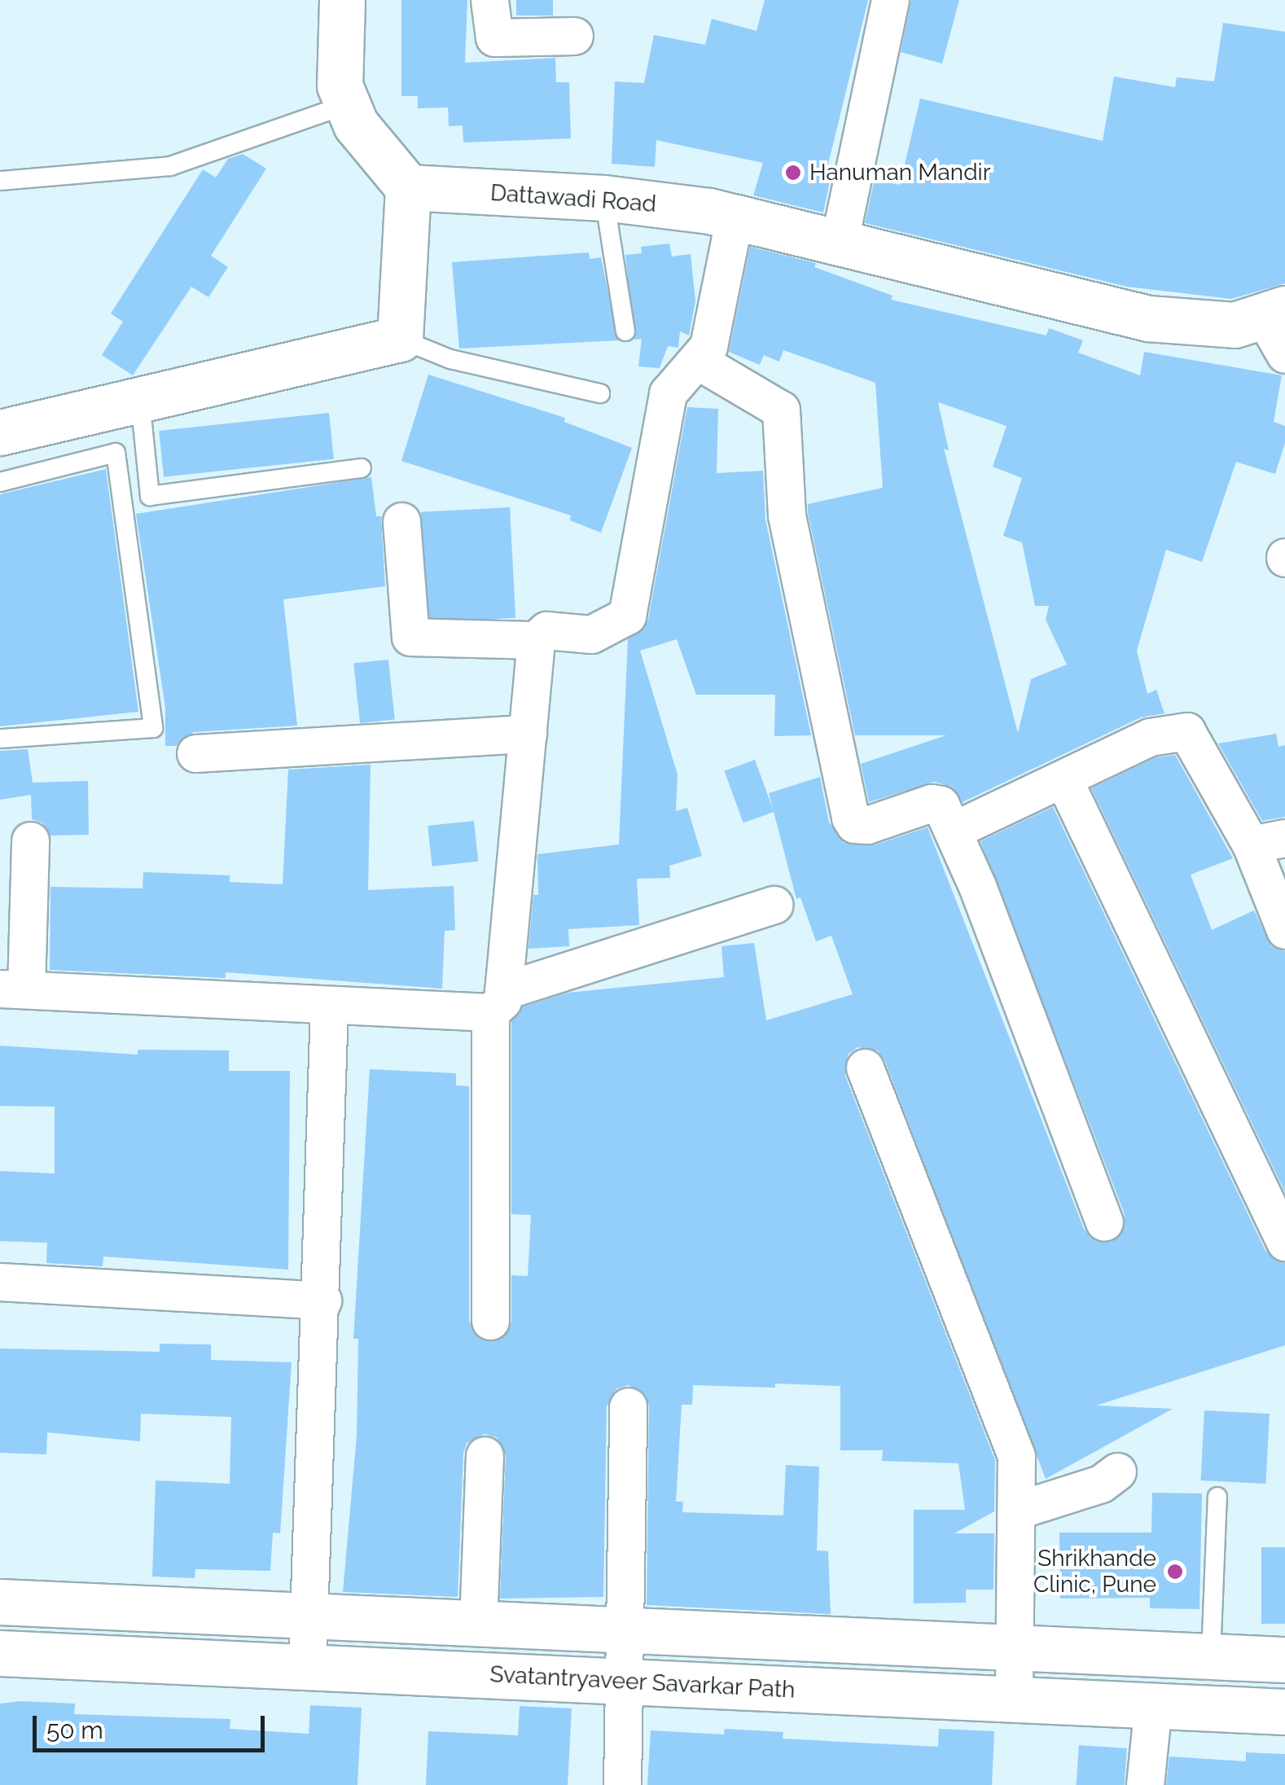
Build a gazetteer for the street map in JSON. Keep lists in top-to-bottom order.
{
  "streets": {
    "main road": ["Dattawadi Road", "Svatantryaveer Savarkar Path"]
  },
  "places": ["Hanuman Mandir", "Shrikhande Clinic, Pune"],
  "scale_bar": "50 m"
}
